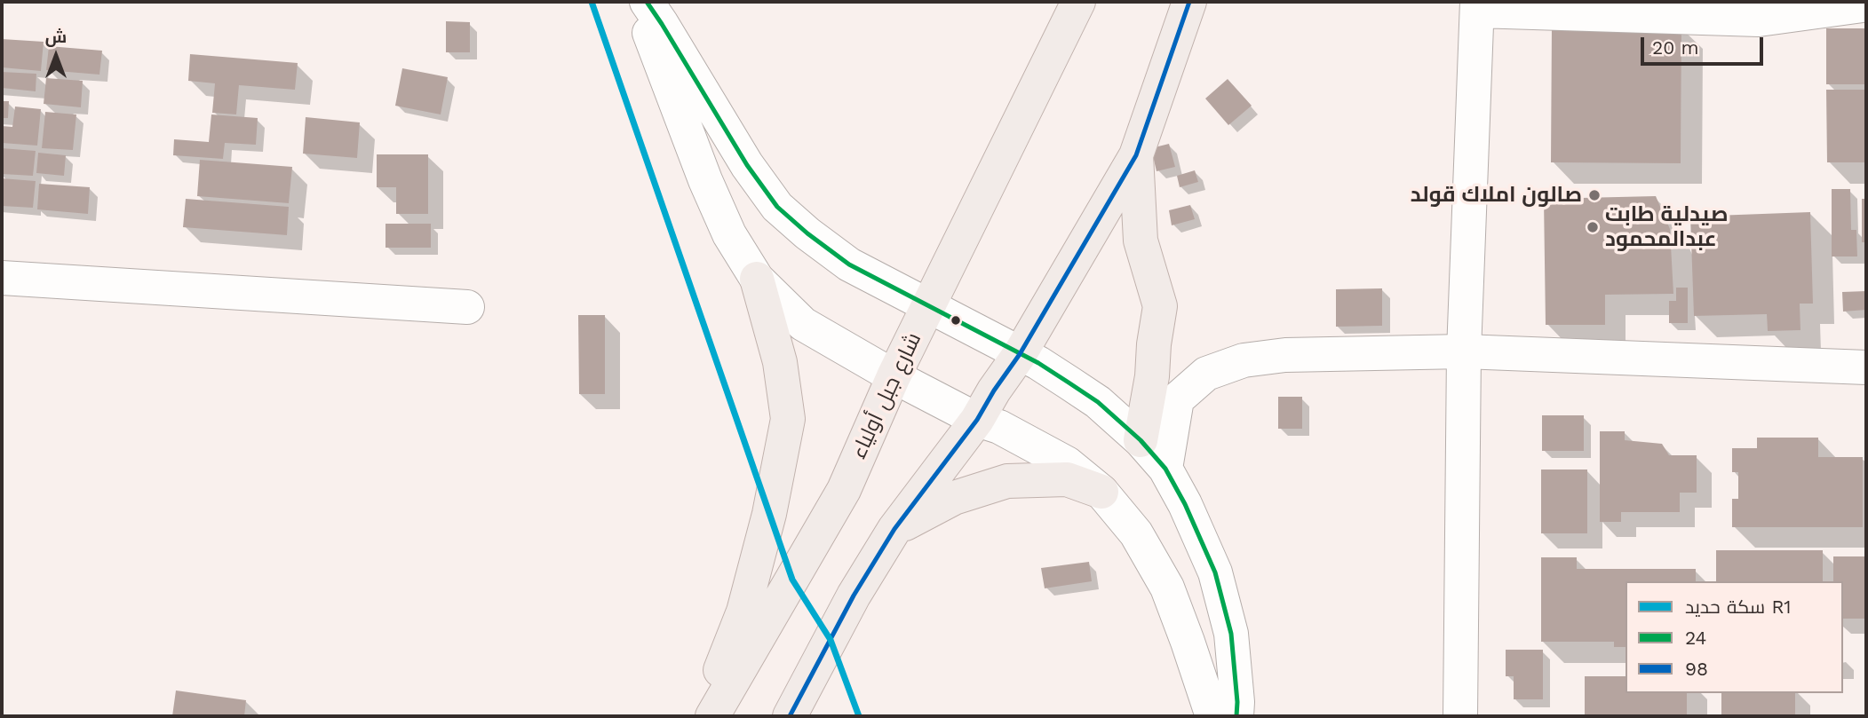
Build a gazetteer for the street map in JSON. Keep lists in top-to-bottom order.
{
  "streets": {
    "main road": ["شارع جبل أولياء"]
  },
  "places": ["صالون املاك قولد", "صيدلية طابت عبدالمحمود"],
  "lines": ["rail line R1", "transit line 24", "transit line 98"],
  "legend": ["سكة حديد R1", "24", "98"],
  "scale_bar": "20 m",
  "north": "top"
}
